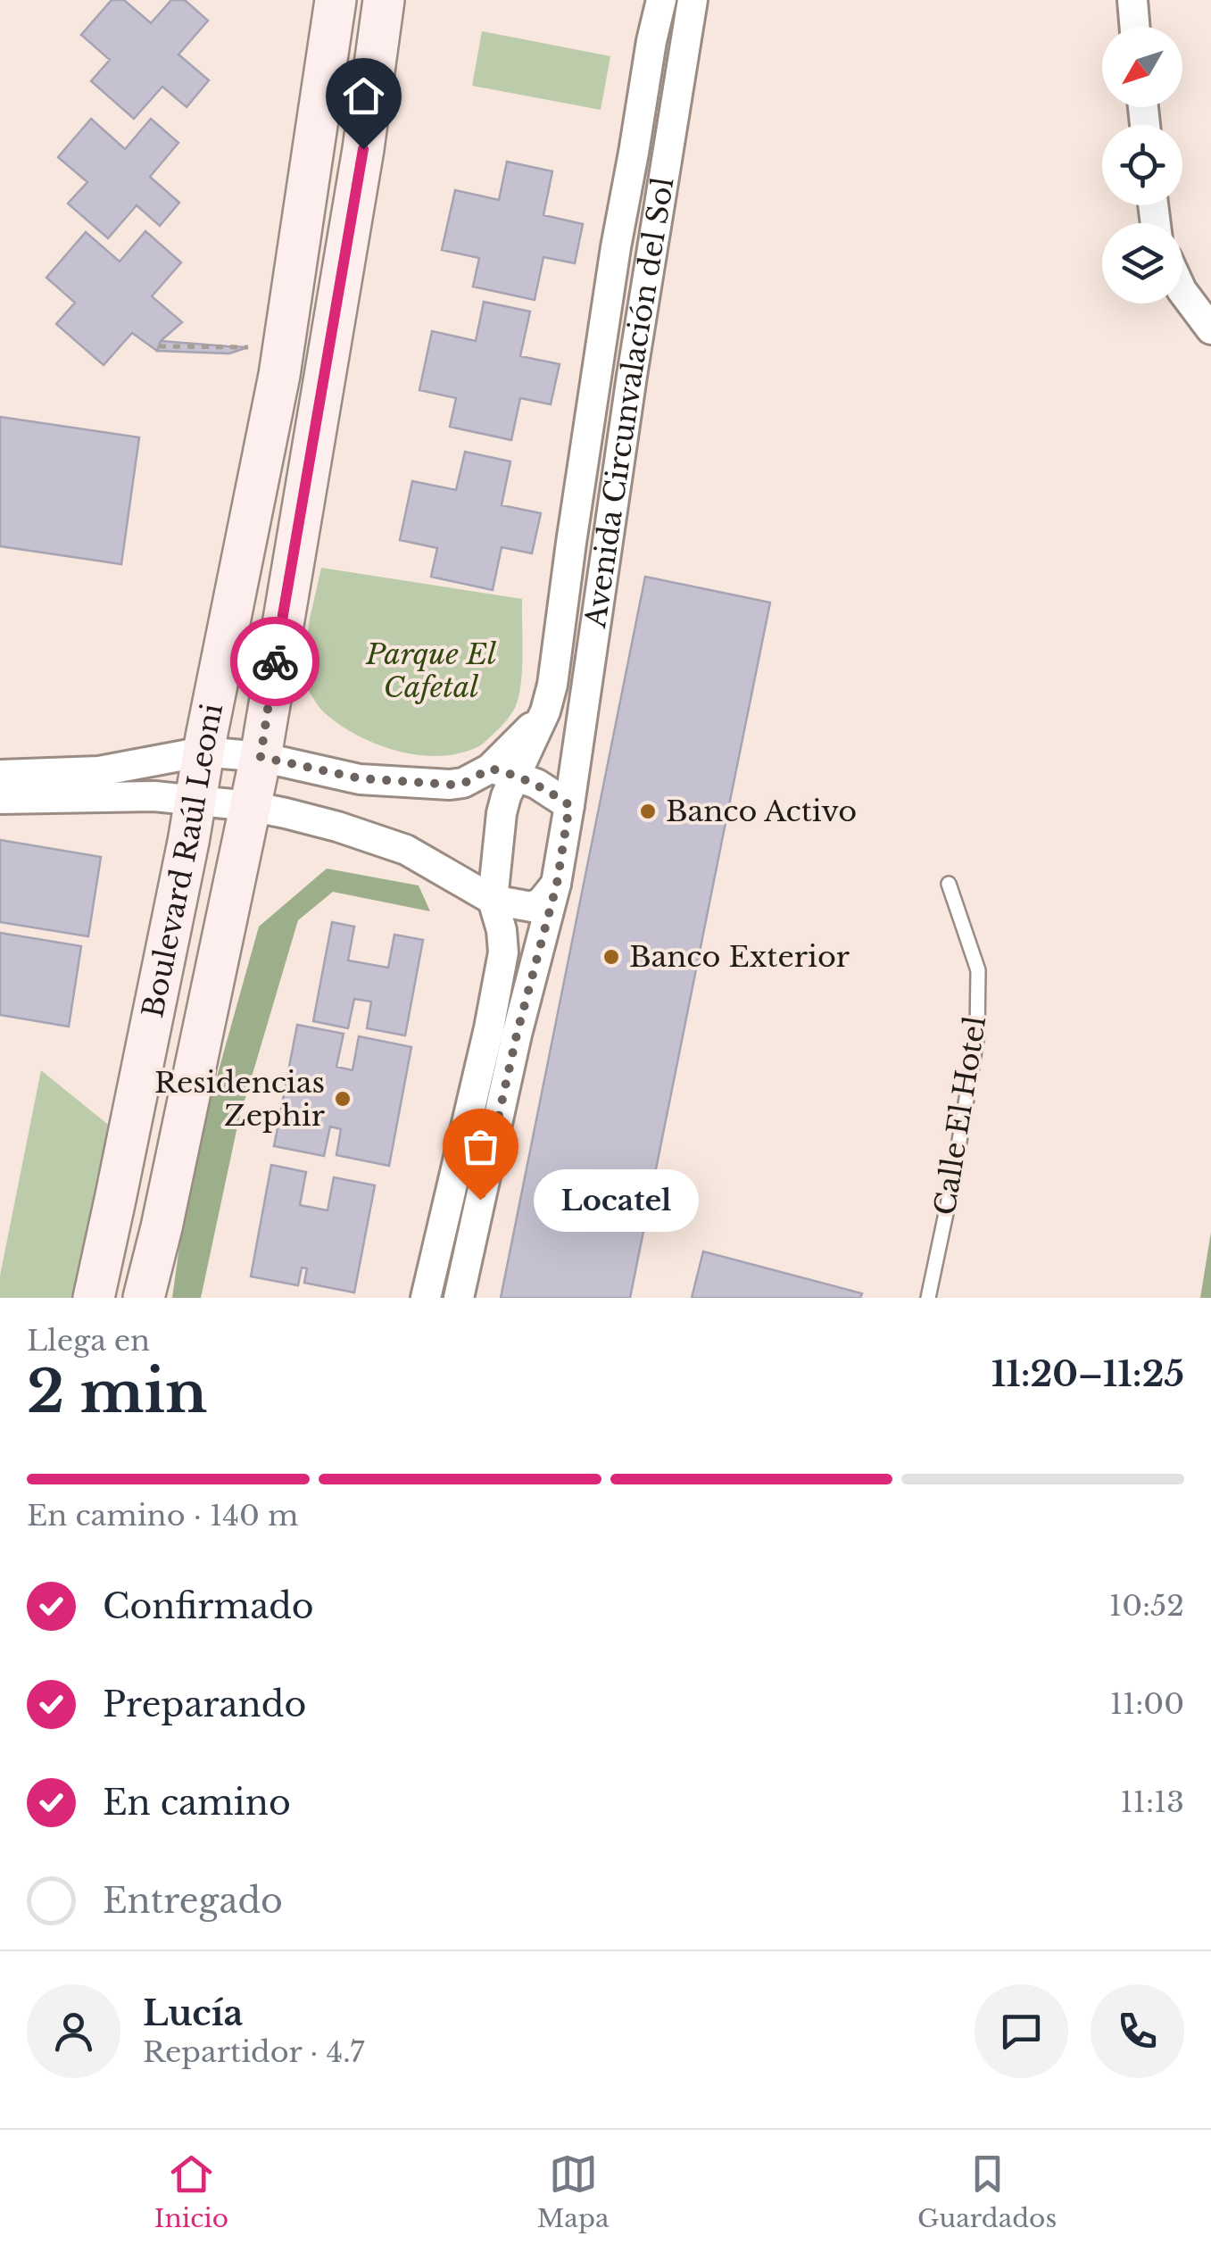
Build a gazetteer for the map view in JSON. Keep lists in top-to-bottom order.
{
  "streets": {
    "main road": ["Boulevard Raúl Leoni"],
    "street": ["Avenida Circunvalación del Sol"],
    "lane": ["Calle El Hotel"]
  },
  "crossings": [
    ["Avenida Circunvalación del Sol", "Boulevard Raúl Leoni"]
  ],
  "parks": ["Parque El Cafetal"],
  "places": [
    "Banco Activo",
    "Banco Exterior",
    "Residencias Zephir",
    "Locatel"
  ],
  "north": "bottom left",
  "page": {
    "bubble": "Locatel",
    "heading": ["2 min", "Llega en", "11:20–11:25"],
    "panel": ["Lucía", "Repartidor · 4.7"],
    "bar": "En camino · 140 m",
    "list": [
      ["Confirmado", "10:52"],
      ["Preparando", "11:00"],
      ["En camino", "11:13"],
      "Entregado"
    ],
    "tabs": ["Inicio", "Mapa", "Guardados"]
  }
}
